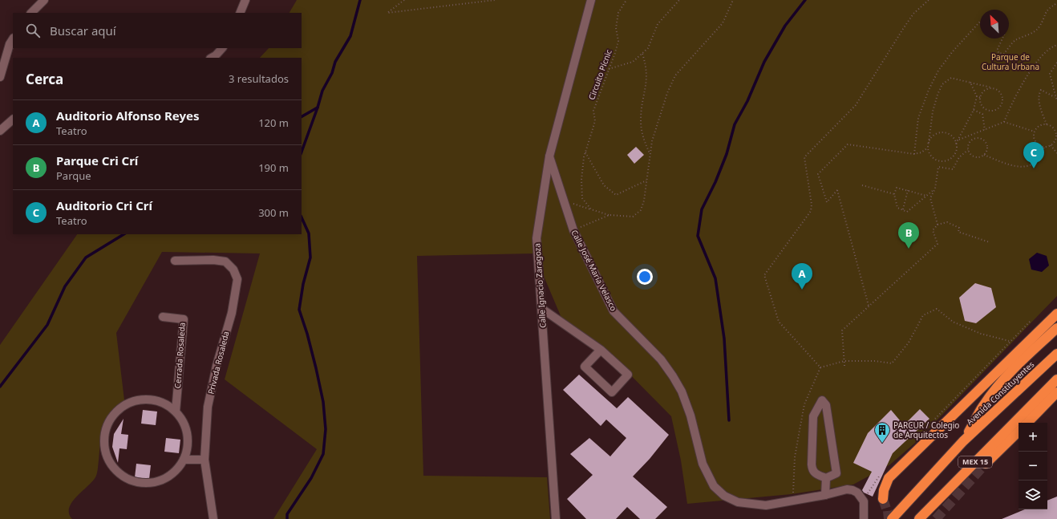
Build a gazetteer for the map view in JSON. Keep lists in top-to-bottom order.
{
  "streets": {
    "highway": ["Avenida Constituyentes", "MEX 15"],
    "street": [
      "Calle José María Velasco",
      "Calle Ignacio Zaragoza",
      "Cerrada Rosaleda",
      "Privada Rosaleda"
    ],
    "path": ["Circuito Pícnic"]
  },
  "crossings": [
    ["Calle José María Velasco", "Calle Ignacio Zaragoza"]
  ],
  "parks": ["Parque de Cultura Urbana"],
  "places": {
    "building": ["PARCUR / Colegio de Arquitectos"]
  },
  "north": "top left",
  "page": {
    "search": "Buscar aquí",
    "heading": ["Cerca", "3 resultados"],
    "list": [
      {
        "mark": "A",
        "name": "Auditorio Alfonso Reyes",
        "note": "Teatro",
        "value": "120 m"
      },
      {
        "mark": "B",
        "name": "Parque Cri Crí",
        "note": "Parque",
        "value": "190 m"
      },
      {
        "mark": "C",
        "name": "Auditorio Cri Crí",
        "note": "Teatro",
        "value": "300 m"
      }
    ],
    "pins": ["C", "B", "A"],
    "map_buttons": ["+", "−"]
  }
}
